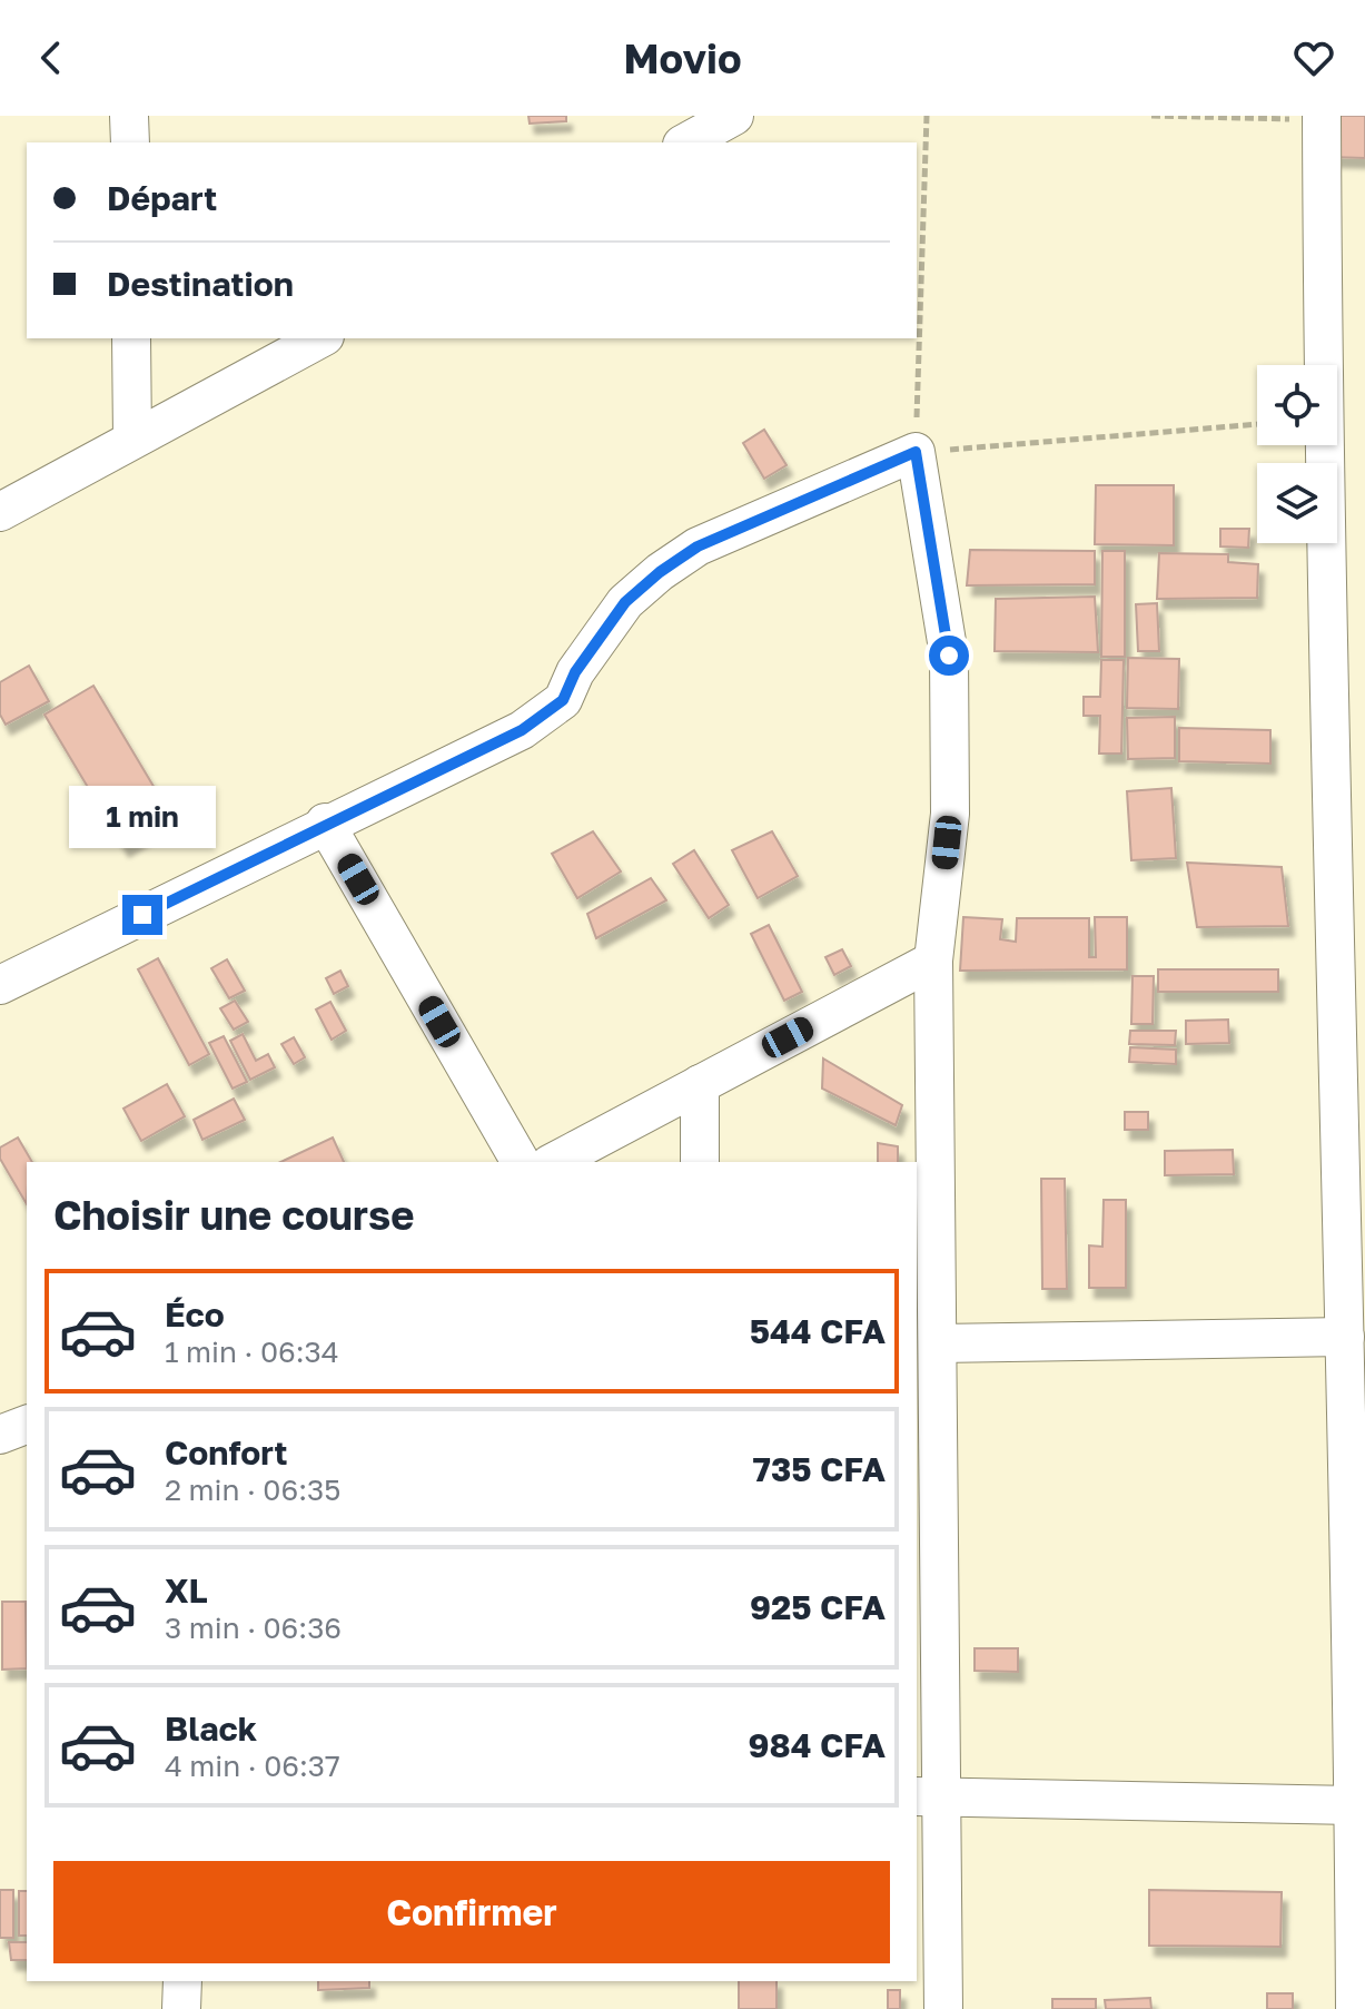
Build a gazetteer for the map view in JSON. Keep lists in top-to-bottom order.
{
  "page": {
    "header": "Movio",
    "banner": ["Départ", "Destination"],
    "bubble": "1 min",
    "heading": "Choisir une course",
    "list": [
      {
        "name": "Éco",
        "note": "1 min · 06:34",
        "value": "544 CFA"
      },
      {
        "name": "Confort",
        "note": "2 min · 06:35",
        "value": "735 CFA"
      },
      {
        "name": "XL",
        "note": "3 min · 06:36",
        "value": "925 CFA"
      },
      {
        "name": "Black",
        "note": "4 min · 06:37",
        "value": "984 CFA"
      }
    ],
    "buttons": "Confirmer"
  }
}
